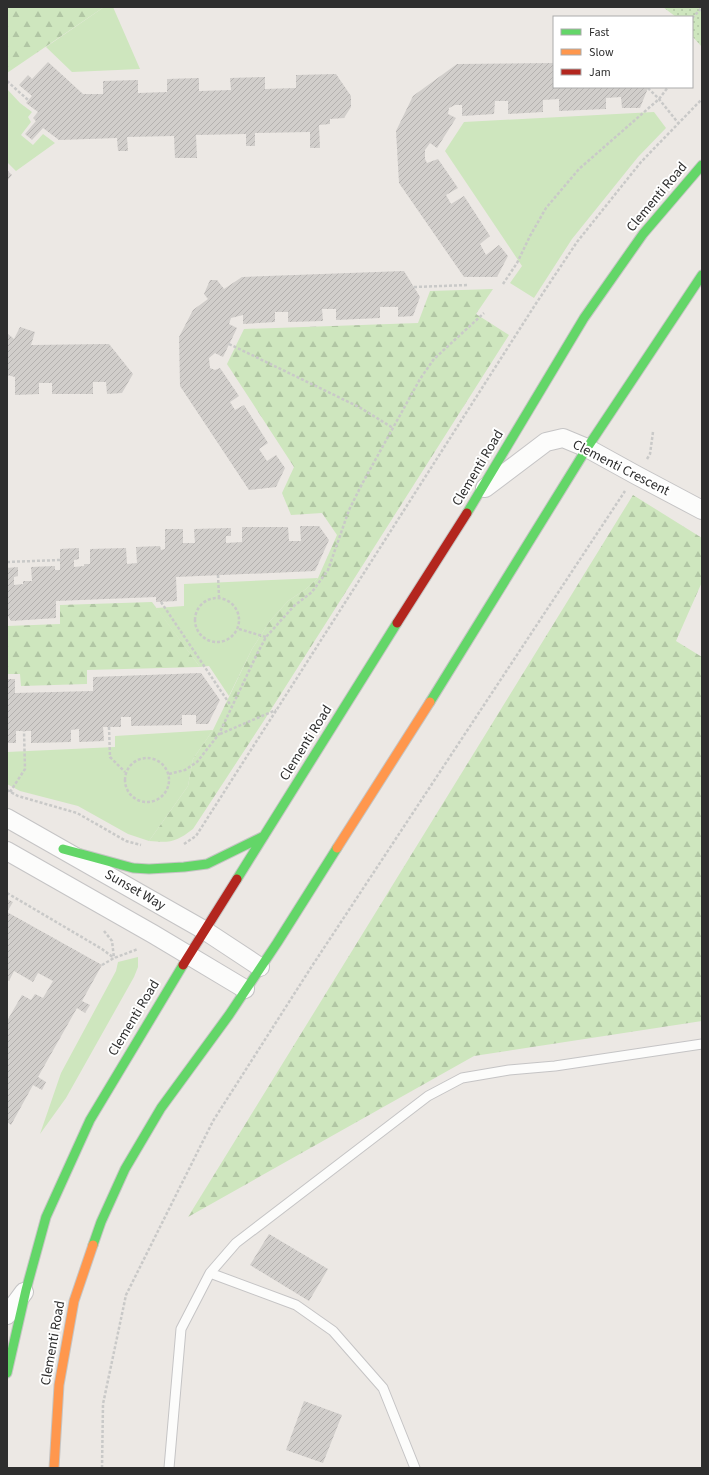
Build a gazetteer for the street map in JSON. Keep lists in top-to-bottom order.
{
  "streets": {
    "main road": ["Clementi Road"],
    "street": ["Clementi Crescent", "Sunset Way"]
  },
  "crossings": [
    ["Clementi Road", "Clementi Crescent"],
    ["Clementi Road", "Sunset Way"]
  ],
  "legend": ["Fast", "Slow", "Jam"]
}
